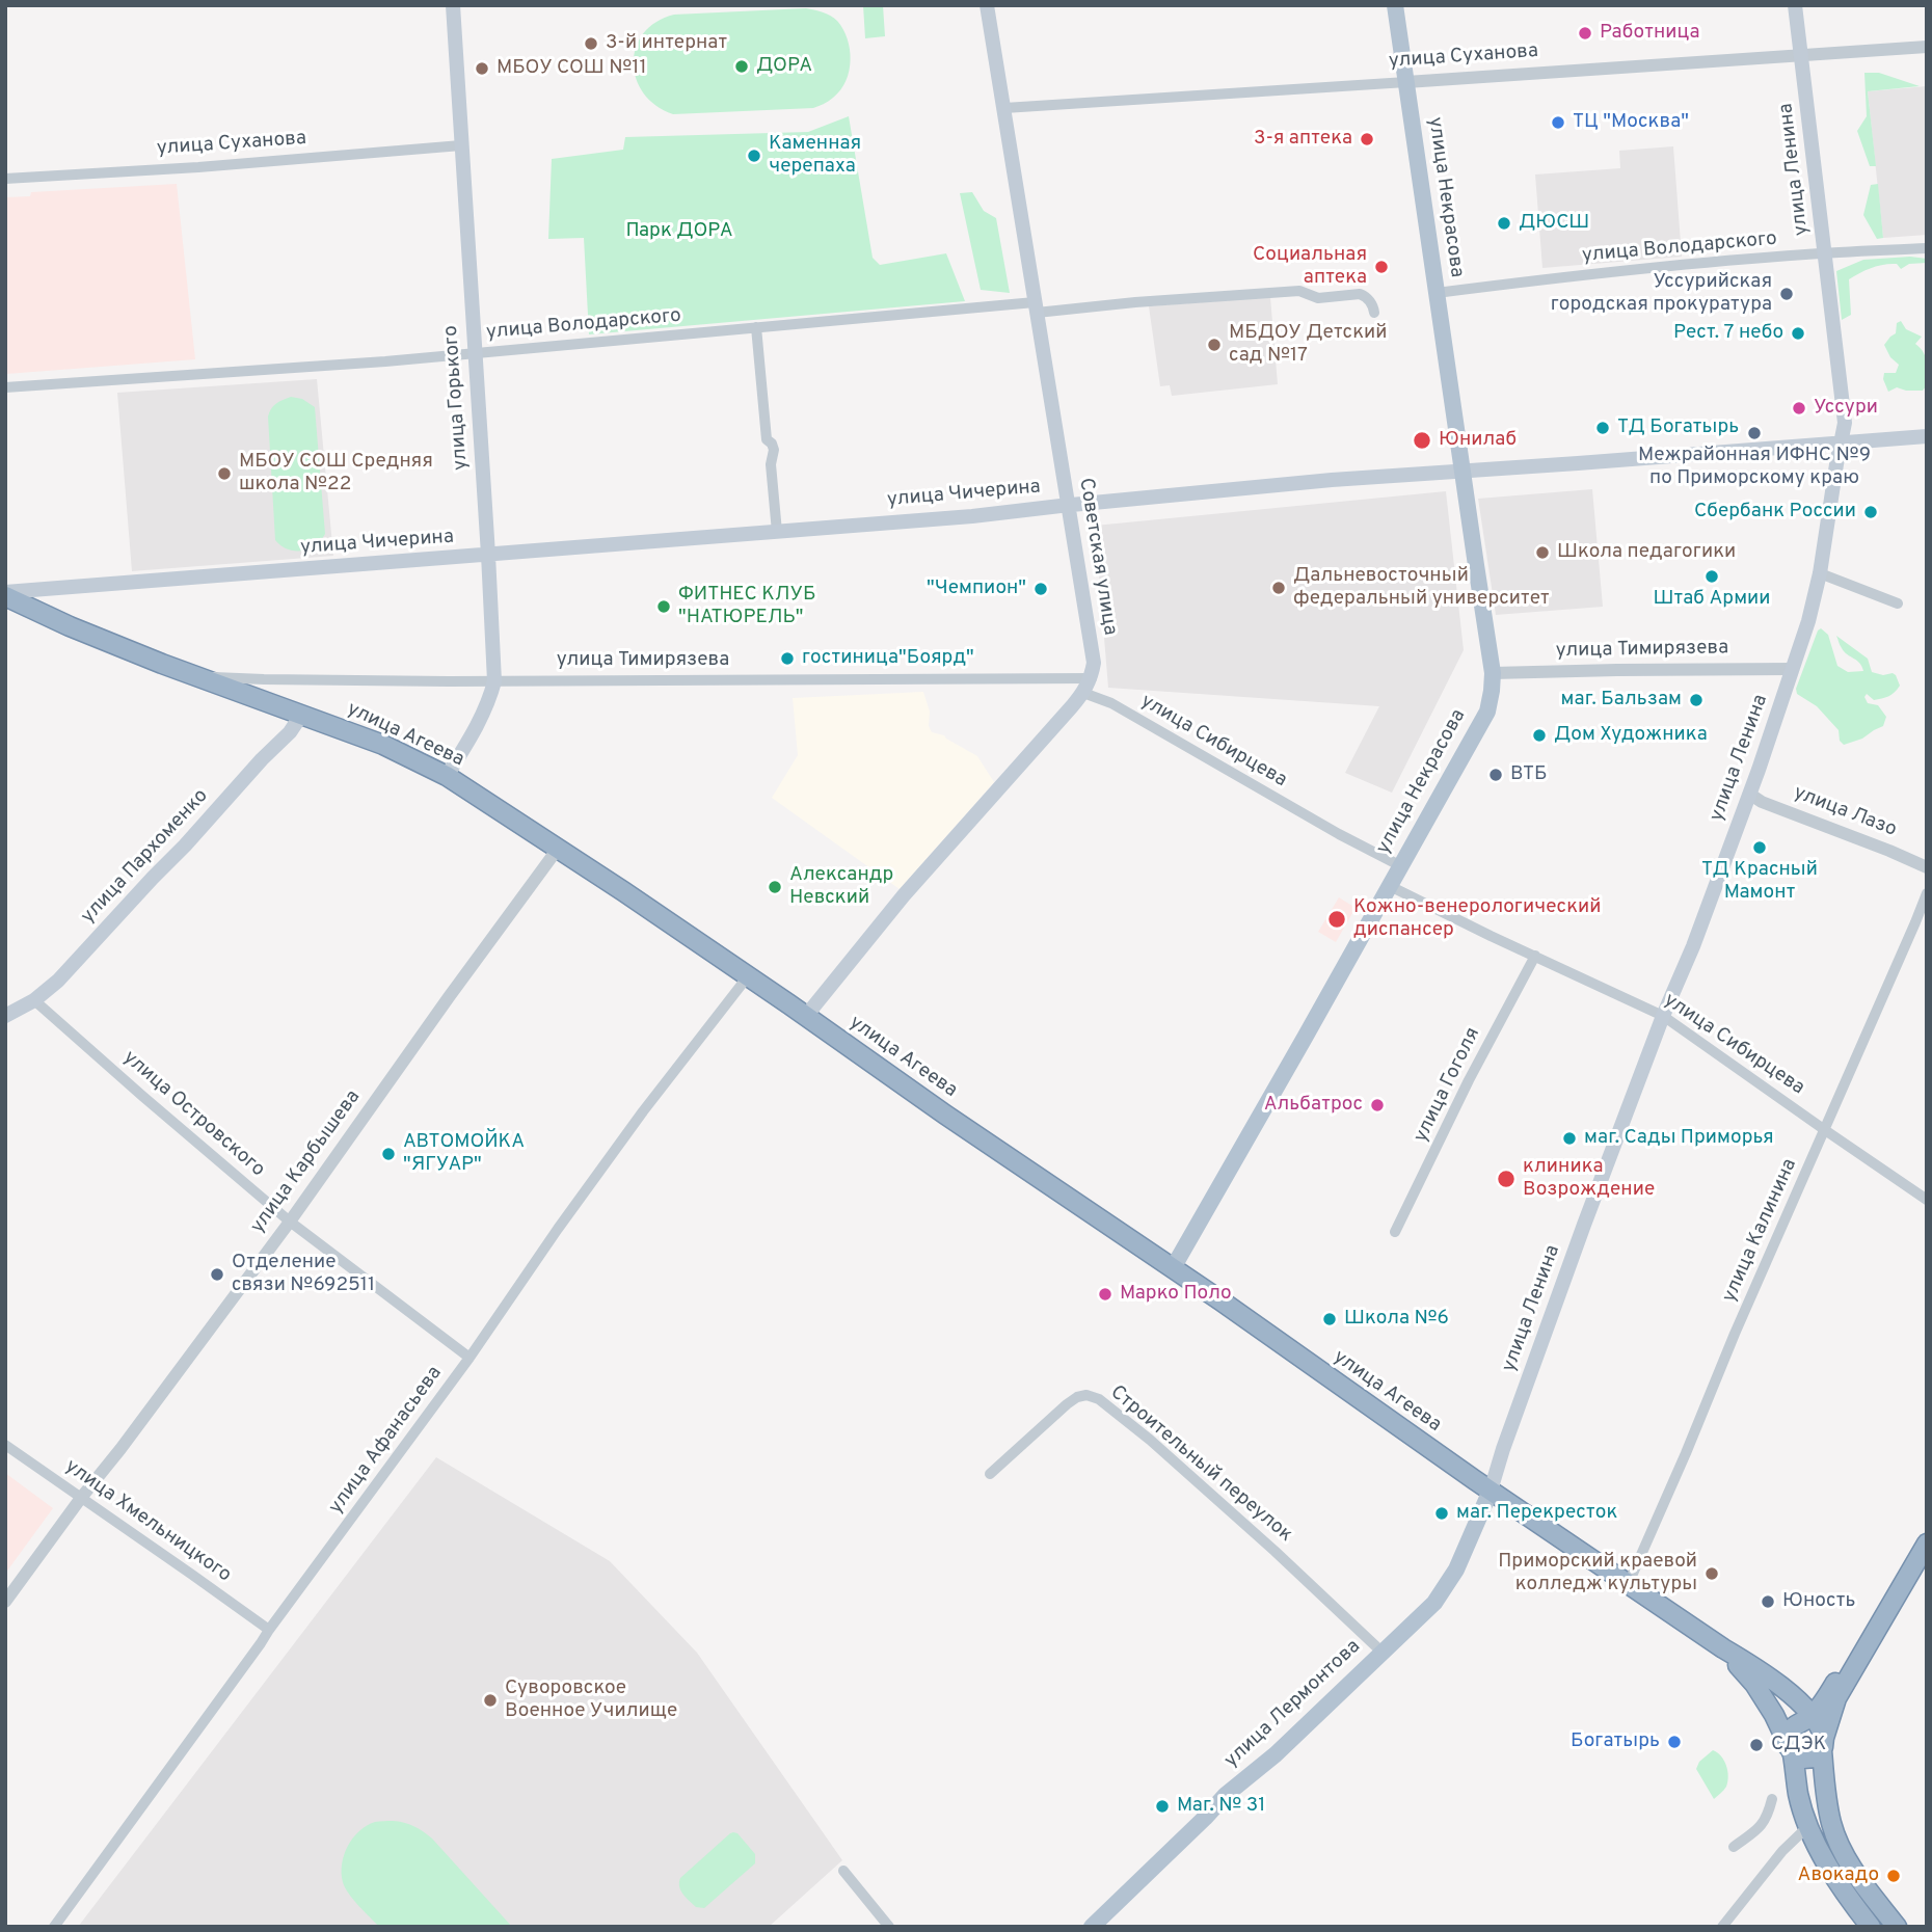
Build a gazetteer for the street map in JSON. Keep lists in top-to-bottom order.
{
  "streets": {
    "highway": ["улица Агеева"],
    "main road": [
      "улица Ленина",
      "улица Некрасова",
      "улица Горького",
      "улица Чичерина",
      "Советская улица",
      "улица Пархоменко",
      "улица Лермонтова"
    ],
    "street": [
      "улица Суханова",
      "улица Володарского",
      "улица Тимирязева",
      "улица Сибирцева",
      "улица Лазо",
      "улица Гоголя",
      "улица Островского",
      "улица Карбышева",
      "улица Калинина",
      "улица Афанасьева",
      "Строительный переулок",
      "улица Хмельницкого"
    ]
  },
  "crossings": [
    ["улица Суханова", "улица Ленина"],
    ["улица Суханова", "улица Некрасова"],
    ["улица Суханова", "улица Горького"],
    ["улица Суханова", "Советская улица"],
    ["улица Ленина", "улица Володарского"],
    ["улица Ленина", "улица Чичерина"],
    ["улица Ленина", "улица Тимирязева"],
    ["улица Ленина", "улица Агеева"],
    ["улица Ленина", "улица Сибирцева"],
    ["улица Ленина", "улица Лазо"],
    ["улица Ленина", "улица Лермонтова"],
    ["улица Некрасова", "улица Володарского"],
    ["улица Некрасова", "улица Чичерина"],
    ["улица Некрасова", "улица Тимирязева"],
    ["улица Некрасова", "улица Агеева"],
    ["улица Некрасова", "улица Сибирцева"],
    ["улица Володарского", "улица Горького"],
    ["улица Володарского", "Советская улица"],
    ["улица Горького", "улица Чичерина"],
    ["улица Горького", "улица Тимирязева"],
    ["улица Горького", "улица Агеева"],
    ["улица Чичерина", "Советская улица"],
    ["улица Чичерина", "улица Агеева"],
    ["Советская улица", "улица Тимирязева"],
    ["улица Тимирязева", "улица Агеева"],
    ["улица Агеева", "улица Пархоменко"],
    ["улица Агеева", "улица Карбышева"],
    ["улица Агеева", "улица Калинина"],
    ["улица Агеева", "улица Афанасьева"],
    ["улица Агеева", "улица Лермонтова"],
    ["улица Сибирцева", "улица Гоголя"],
    ["улица Сибирцева", "улица Калинина"],
    ["улица Пархоменко", "улица Островского"],
    ["улица Островского", "улица Карбышева"],
    ["улица Островского", "улица Афанасьева"],
    ["улица Карбышева", "улица Хмельницкого"],
    ["улица Афанасьева", "улица Хмельницкого"],
    ["Строительный переулок", "улица Лермонтова"]
  ],
  "parks": ["Парк ДОРА"],
  "places": [
    "Работница",
    "3-й интернат",
    "ДОРА",
    "МБОУ СОШ №11",
    "ТЦ \"Москва\"",
    "3-я аптека",
    "Каменная черепаха",
    "ДЮСШ",
    "Социальная аптека",
    "Уссурийская городская прокуратура",
    "Рест. 7 небо",
    "МБДОУ Детский сад №17",
    "Уссури",
    "ТД Богатырь",
    "Межрайонная ИФНС №9 по Приморскому краю",
    "Юнилаб",
    "МБОУ СОШ Средняя школа №22",
    "Сбербанк России",
    "Школа педагогики",
    "Штаб Армии",
    "Дальневосточный федеральный университет",
    "\"Чемпион\"",
    "ФИТНЕС КЛУБ \"НАТЮРЕЛЬ\"",
    "гостиница\"Боярд\"",
    "маг. Бальзам",
    "Дом Художника",
    "ВТБ",
    "ТД Красный Мамонт",
    "Александр Невский",
    "Кожно-венерологический диспансер",
    "Альбатрос",
    "маг. Сады Приморья",
    "АВТОМОЙКА \"ЯГУАР\"",
    "клиника Возрождение",
    "Отделение связи №692511",
    "Марко Поло",
    "Школа №6",
    "маг. Перекресток",
    "Приморский краевой колледж культуры",
    "Юность",
    "Суворовское Военное Училище",
    "Богатырь",
    "СДЭК",
    "Маг. № 31",
    "Авокадо"
  ]
}
